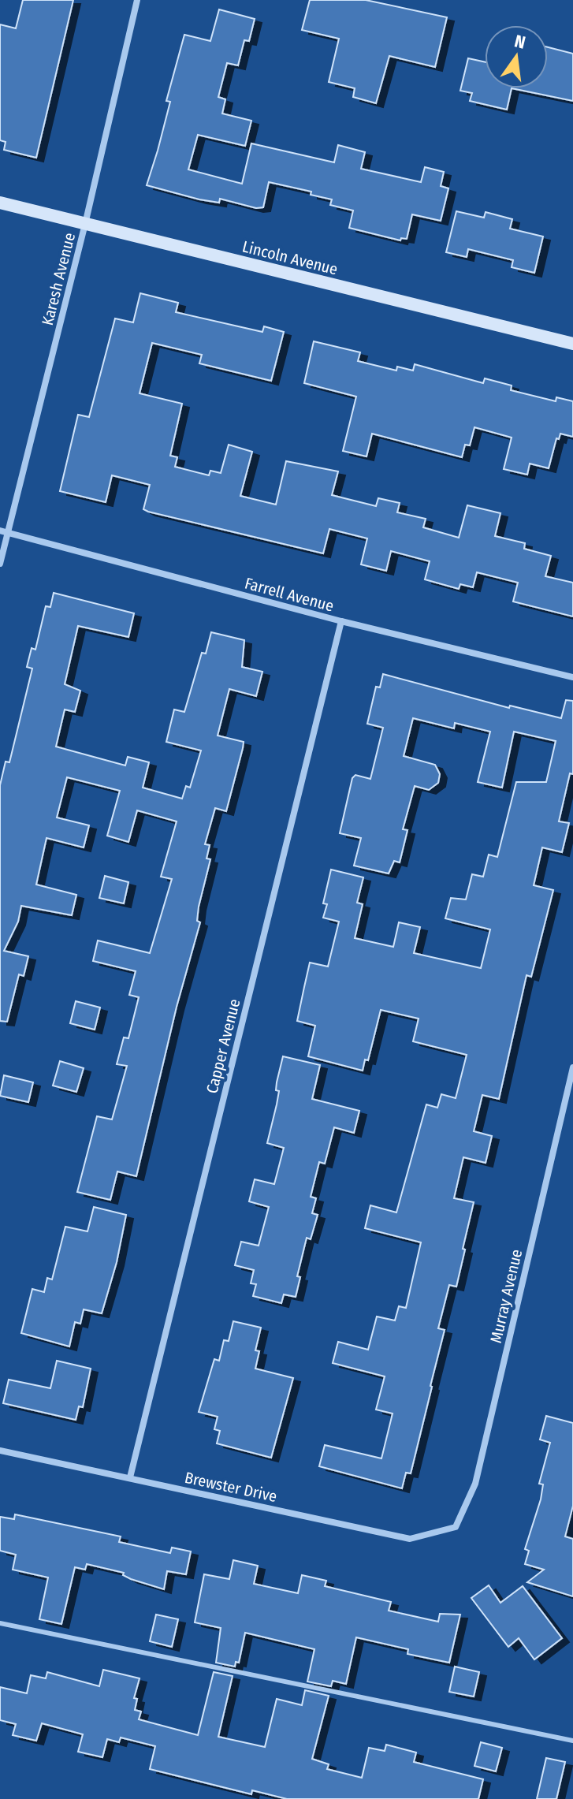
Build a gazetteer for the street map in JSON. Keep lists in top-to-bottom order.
{
  "streets": {
    "street": [
      "Lincoln Avenue",
      "Karesh Avenue",
      "Farrell Avenue",
      "Capper Avenue",
      "Murray Avenue",
      "Brewster Drive"
    ]
  },
  "crossings": [
    ["Lincoln Avenue", "Karesh Avenue"],
    ["Karesh Avenue", "Farrell Avenue"],
    ["Farrell Avenue", "Capper Avenue"],
    ["Capper Avenue", "Brewster Drive"],
    ["Murray Avenue", "Brewster Drive"]
  ],
  "north": "top"
}
